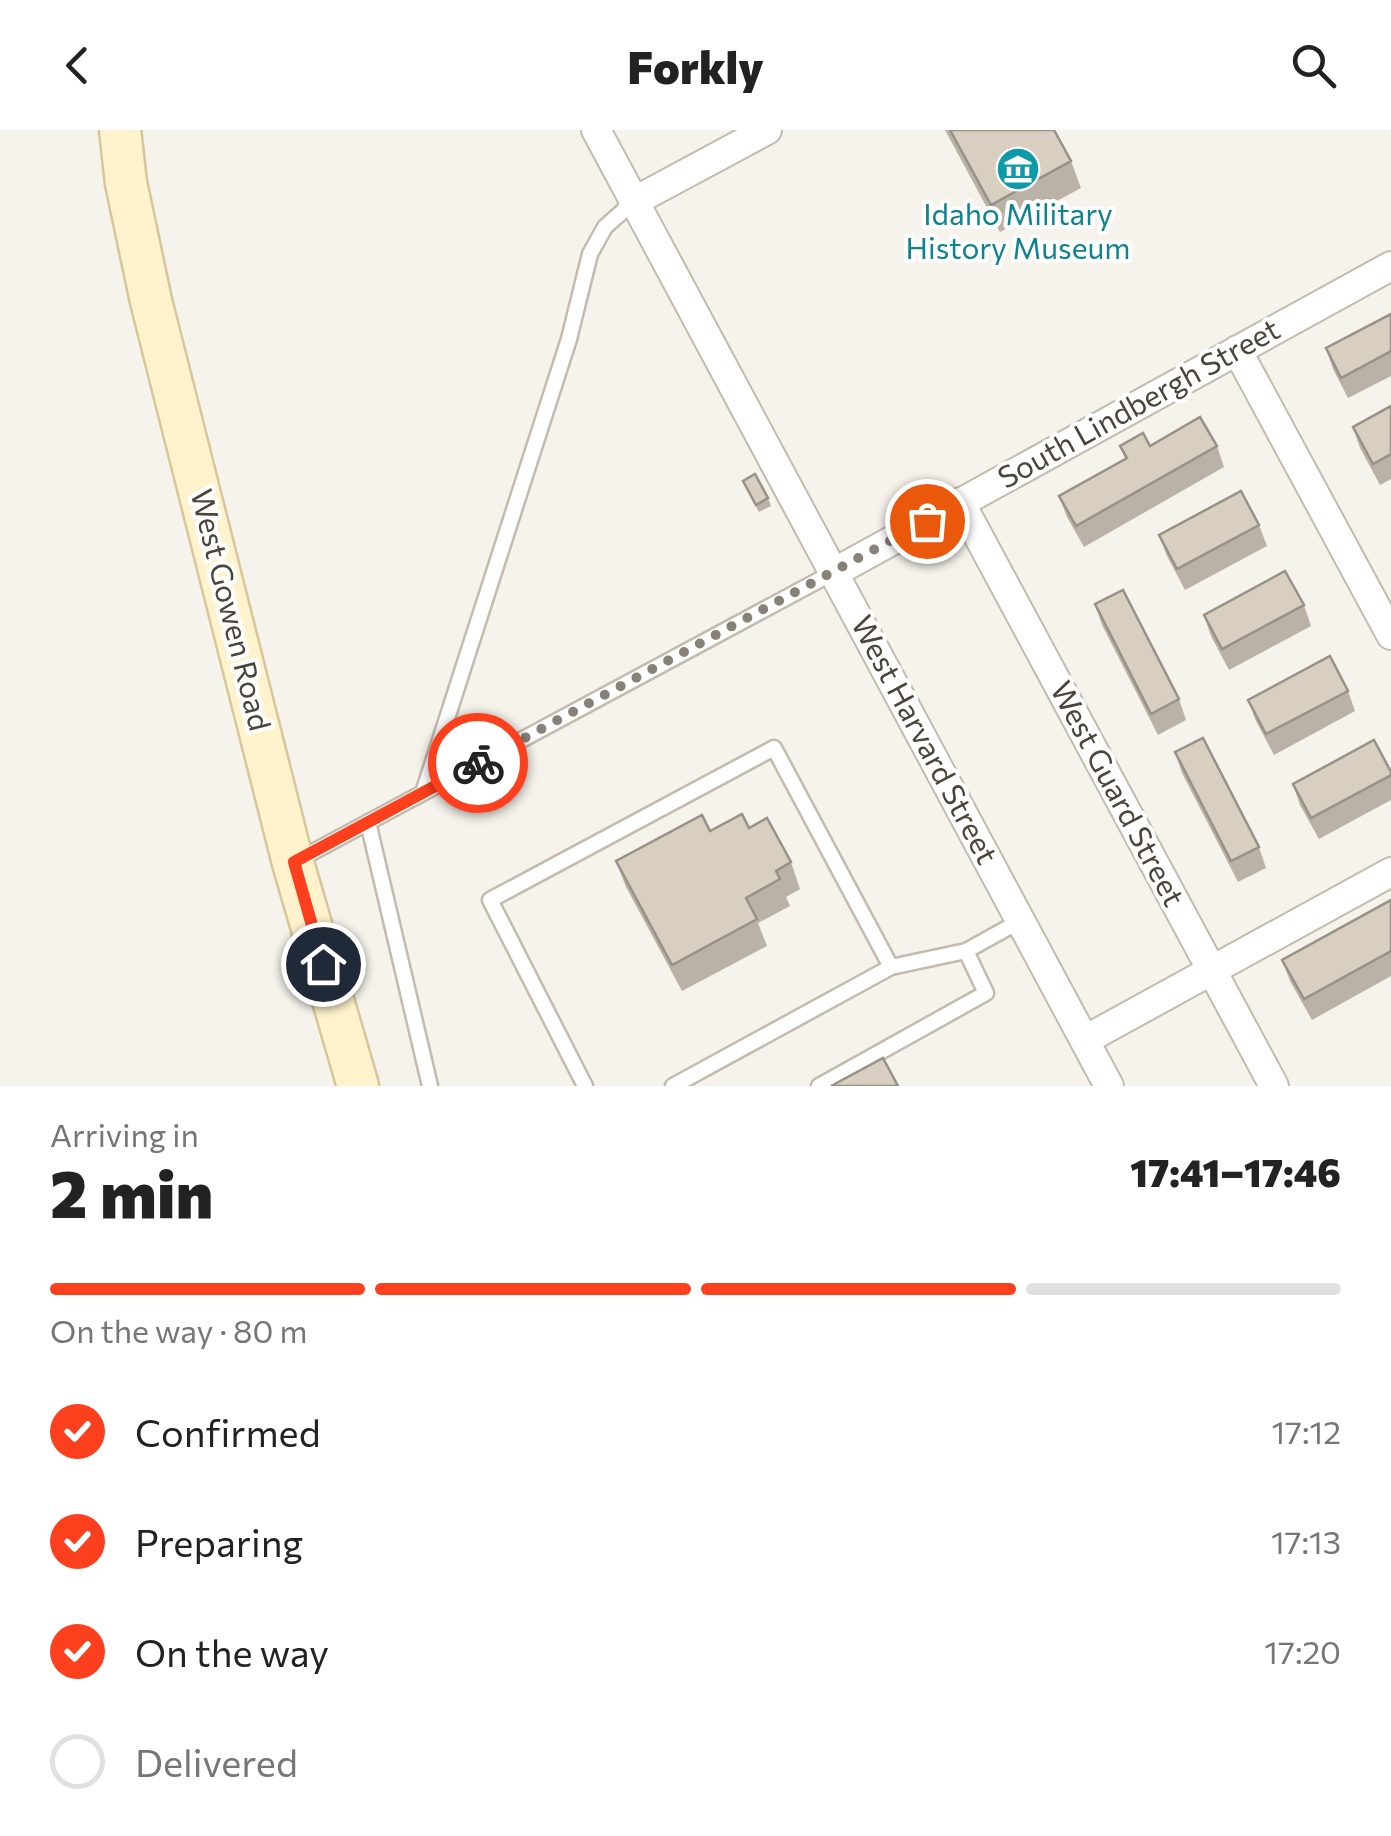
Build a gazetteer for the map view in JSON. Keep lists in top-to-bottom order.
{
  "streets": {
    "main road": ["West Gowen Road"],
    "street": ["South Lindbergh Street", "West Harvard Street", "West Guard Street"]
  },
  "crossings": [
    ["South Lindbergh Street", "West Harvard Street"],
    ["South Lindbergh Street", "West Guard Street"]
  ],
  "places": {
    "museum": ["Idaho Military History Museum"]
  },
  "page": {
    "header": "Forkly",
    "heading": ["2 min", "Arriving in", "17:41–17:46"],
    "bar": "On the way · 80 m",
    "list": [
      ["Confirmed", "17:12"],
      ["Preparing", "17:13"],
      ["On the way", "17:20"],
      "Delivered"
    ]
  }
}
